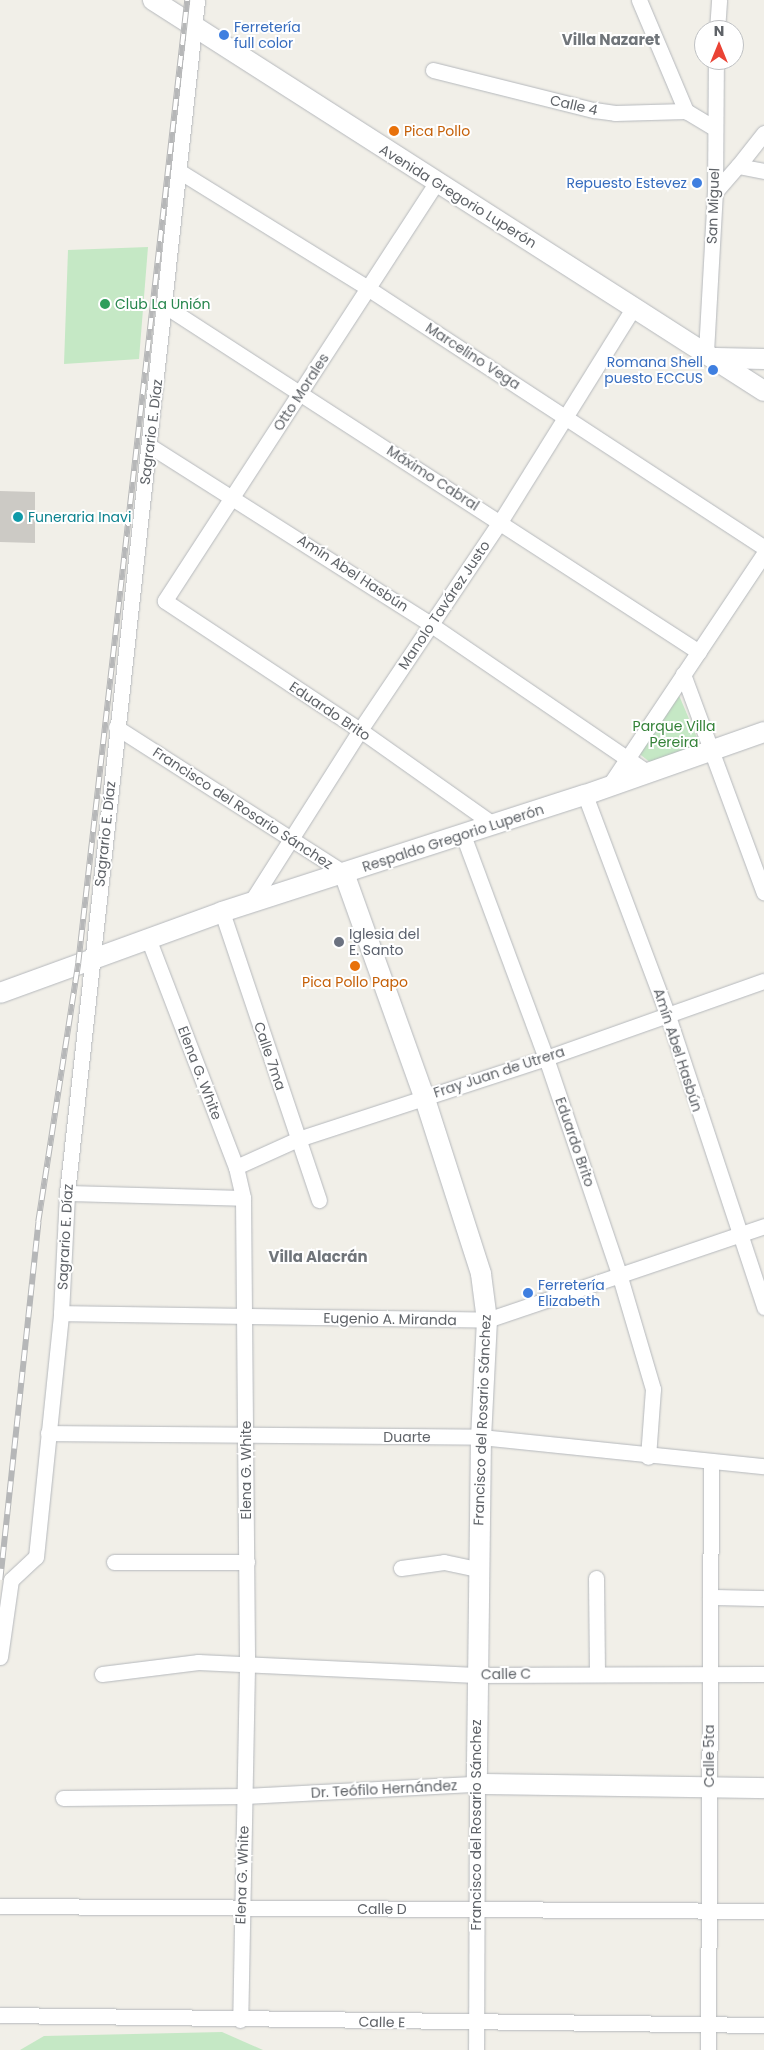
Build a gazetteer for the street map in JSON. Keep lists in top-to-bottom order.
{
  "streets": {
    "street": [
      "Calle 4",
      "Avenida Gregorio Luperón",
      "San Miguel",
      "Marcelino Vega",
      "Otto Morales",
      "Sagrario E. Díaz",
      "Máximo Cabral",
      "Amín Abel Hasbún",
      "Manolo Tavárez Justo",
      "Eduardo Brito",
      "Francisco del Rosario Sánchez",
      "Respaldo Gregorio Luperón",
      "Calle 7ma",
      "Fray Juan de Utrera",
      "Elena G. White",
      "Eugenio A. Miranda",
      "Duarte",
      "Calle C",
      "Calle 5ta",
      "Dr. Teófilo Hernández",
      "Calle D",
      "Calle E"
    ]
  },
  "crossings": [
    ["Avenida Gregorio Luperón", "San Miguel"],
    ["Avenida Gregorio Luperón", "Otto Morales"],
    ["Avenida Gregorio Luperón", "Sagrario E. Díaz"],
    ["Avenida Gregorio Luperón", "Manolo Tavárez Justo"],
    ["Marcelino Vega", "Otto Morales"],
    ["Marcelino Vega", "Sagrario E. Díaz"],
    ["Marcelino Vega", "Manolo Tavárez Justo"],
    ["Otto Morales", "Máximo Cabral"],
    ["Otto Morales", "Amín Abel Hasbún"],
    ["Otto Morales", "Eduardo Brito"],
    ["Sagrario E. Díaz", "Máximo Cabral"],
    ["Sagrario E. Díaz", "Amín Abel Hasbún"],
    ["Sagrario E. Díaz", "Francisco del Rosario Sánchez"],
    ["Sagrario E. Díaz", "Respaldo Gregorio Luperón"],
    ["Sagrario E. Díaz", "Eugenio A. Miranda"],
    ["Sagrario E. Díaz", "Duarte"],
    ["Máximo Cabral", "Manolo Tavárez Justo"],
    ["Amín Abel Hasbún", "Manolo Tavárez Justo"],
    ["Amín Abel Hasbún", "Respaldo Gregorio Luperón"],
    ["Amín Abel Hasbún", "Fray Juan de Utrera"],
    ["Amín Abel Hasbún", "Eugenio A. Miranda"],
    ["Manolo Tavárez Justo", "Eduardo Brito"],
    ["Manolo Tavárez Justo", "Francisco del Rosario Sánchez"],
    ["Manolo Tavárez Justo", "Respaldo Gregorio Luperón"],
    ["Eduardo Brito", "Respaldo Gregorio Luperón"],
    ["Eduardo Brito", "Fray Juan de Utrera"],
    ["Eduardo Brito", "Eugenio A. Miranda"],
    ["Eduardo Brito", "Duarte"],
    ["Francisco del Rosario Sánchez", "Respaldo Gregorio Luperón"],
    ["Francisco del Rosario Sánchez", "Fray Juan de Utrera"],
    ["Francisco del Rosario Sánchez", "Eugenio A. Miranda"],
    ["Francisco del Rosario Sánchez", "Duarte"],
    ["Francisco del Rosario Sánchez", "Calle C"],
    ["Francisco del Rosario Sánchez", "Dr. Teófilo Hernández"],
    ["Francisco del Rosario Sánchez", "Calle D"],
    ["Francisco del Rosario Sánchez", "Calle E"],
    ["Respaldo Gregorio Luperón", "Calle 7ma"],
    ["Respaldo Gregorio Luperón", "Elena G. White"],
    ["Calle 7ma", "Fray Juan de Utrera"],
    ["Fray Juan de Utrera", "Elena G. White"],
    ["Elena G. White", "Eugenio A. Miranda"],
    ["Elena G. White", "Duarte"],
    ["Elena G. White", "Calle C"],
    ["Elena G. White", "Dr. Teófilo Hernández"],
    ["Elena G. White", "Calle D"],
    ["Elena G. White", "Calle E"],
    ["Duarte", "Calle 5ta"],
    ["Calle C", "Calle 5ta"],
    ["Calle 5ta", "Dr. Teófilo Hernández"],
    ["Calle 5ta", "Calle D"],
    ["Calle 5ta", "Calle E"]
  ],
  "districts": ["Villa Nazaret", "Villa Alacrán"],
  "parks": ["Parque Villa Pereira"],
  "places": [
    "Ferretería full color",
    "Pica Pollo",
    "Repuesto Estevez",
    "Club La Unión",
    "Romana Shell puesto ECCUS",
    "Funeraria Inavi",
    "Iglesia del E. Santo",
    "Pica Pollo Papo",
    "Ferretería Elizabeth"
  ],
  "north": "top"
}
